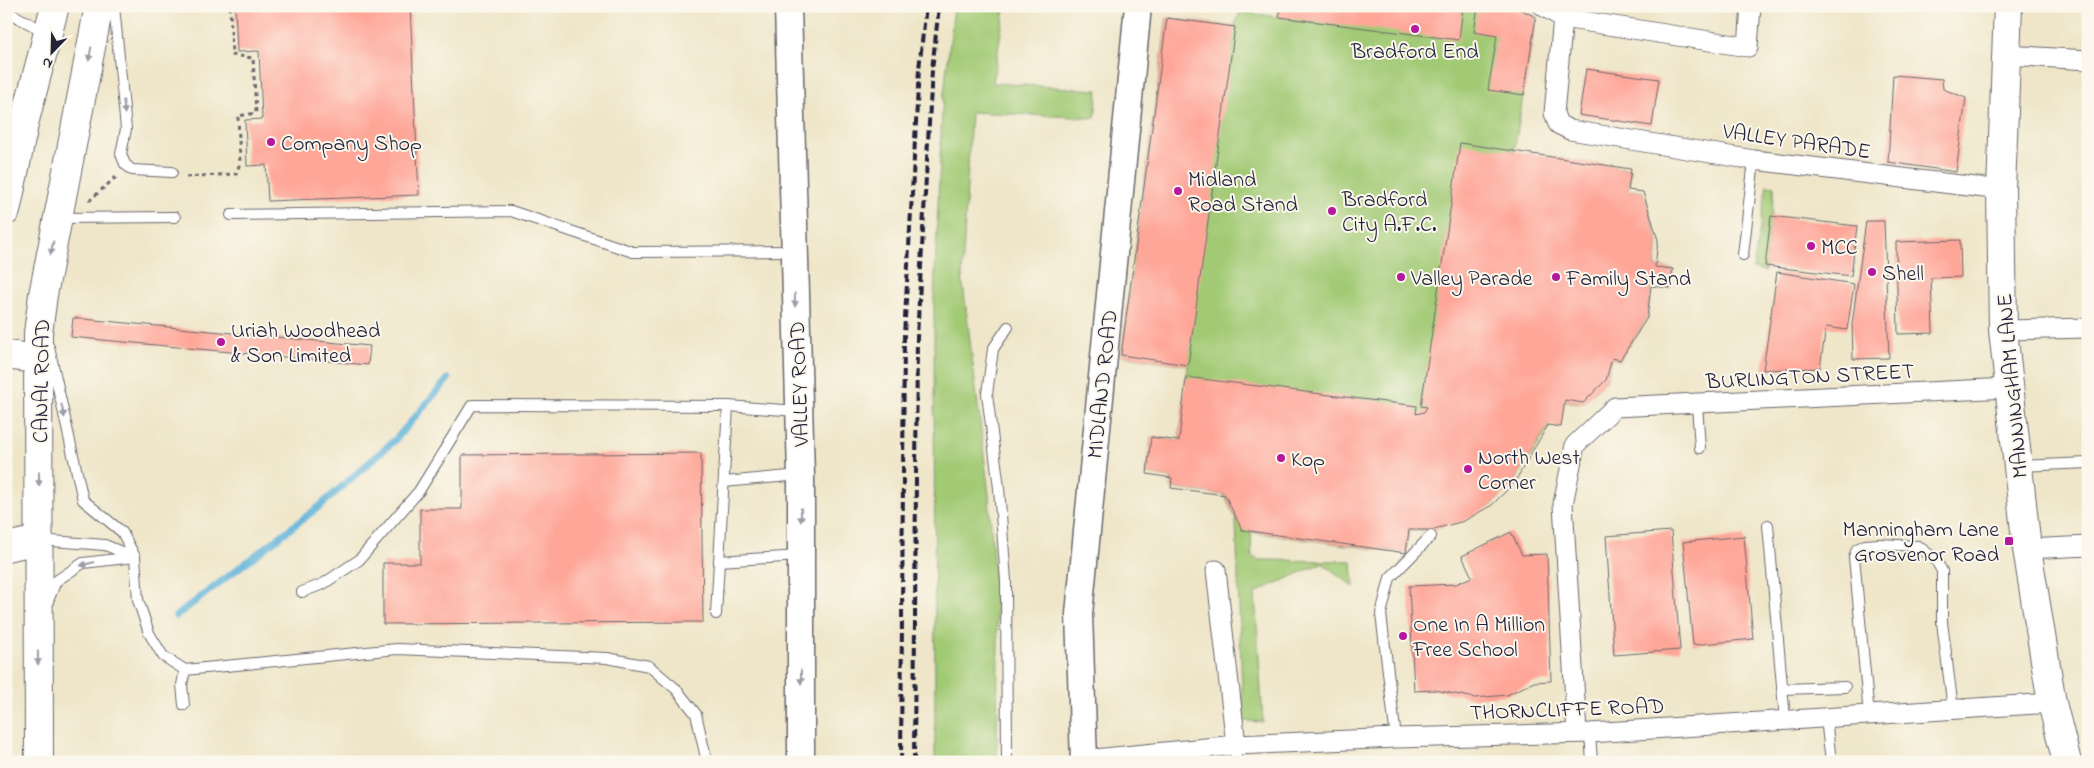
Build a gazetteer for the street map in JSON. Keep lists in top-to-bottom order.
{
  "streets": {
    "main road": ["CANAL ROAD", "MANNINGHAM LANE"],
    "street": [
      "VALLEY PARADE",
      "BURLINGTON STREET",
      "VALLEY ROAD",
      "MIDLAND ROAD",
      "THORNCLIFFE ROAD"
    ]
  },
  "crossings": [
    ["VALLEY PARADE", "MANNINGHAM LANE"],
    ["BURLINGTON STREET", "MANNINGHAM LANE"],
    ["BURLINGTON STREET", "THORNCLIFFE ROAD"],
    ["MIDLAND ROAD", "THORNCLIFFE ROAD"],
    ["MANNINGHAM LANE", "THORNCLIFFE ROAD"]
  ],
  "one_way": ["VALLEY ROAD"],
  "places": {
    "other": [
      "Bradford End",
      "Company Shop",
      "Midland Road Stand",
      "Bradford City A.F.C.",
      "MCC",
      "Shell",
      "Valley Parade",
      "Family Stand",
      "Uriah Woodhead & Son Limited",
      "Kop",
      "North West Corner",
      "One In A Million Free School"
    ],
    "transit": ["Manningham Lane Grosvenor Road"]
  },
  "north": "bottom left"
}
